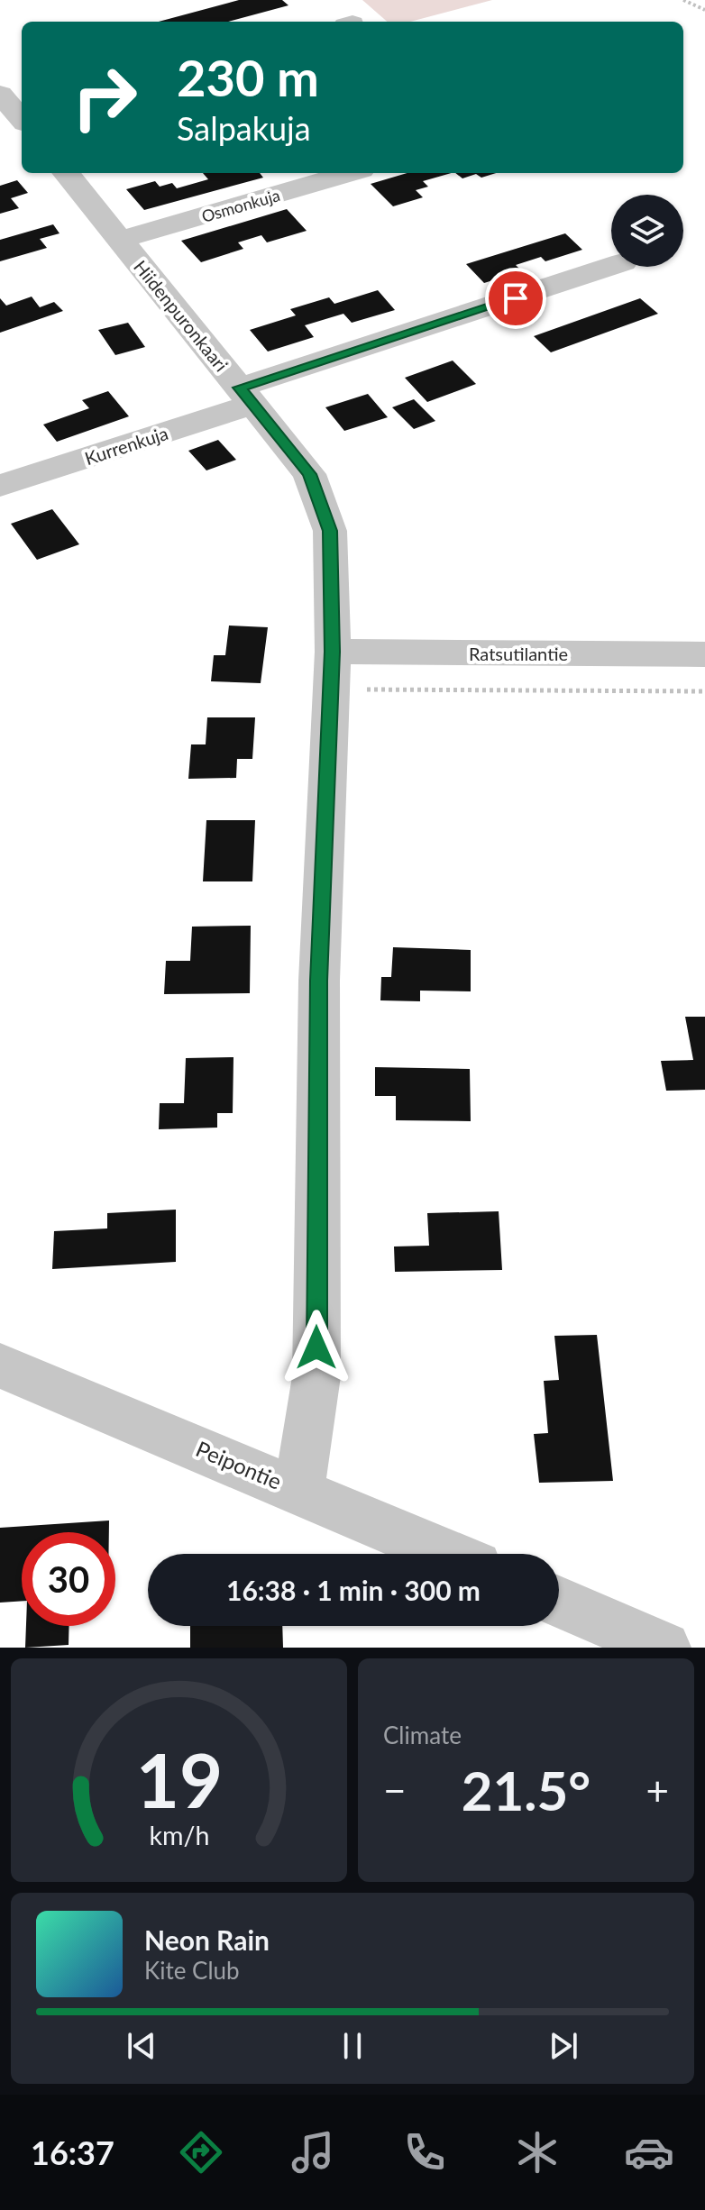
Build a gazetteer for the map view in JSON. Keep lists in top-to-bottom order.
{
  "streets": {
    "street": [
      "Osmonkuja",
      "Hiidenpuronkaari",
      "Kurrenkuja",
      "Ratsutilantie",
      "Peipontie"
    ]
  },
  "crossings": [
    ["Osmonkuja", "Hiidenpuronkaari"],
    ["Hiidenpuronkaari", "Kurrenkuja"],
    ["Hiidenpuronkaari", "Ratsutilantie"],
    ["Hiidenpuronkaari", "Peipontie"]
  ],
  "page": {
    "turn": ["230 m", "Salpakuja"],
    "limit": "30",
    "trip": "16:38 · 1 min · 300 m",
    "tile": "Climate",
    "heat": ["−", "21.5°", "+"],
    "song": ["Neon Rain", "Kite Club"],
    "tabs": "16:37",
    "gauge": ["19", "km/h"]
  }
}
